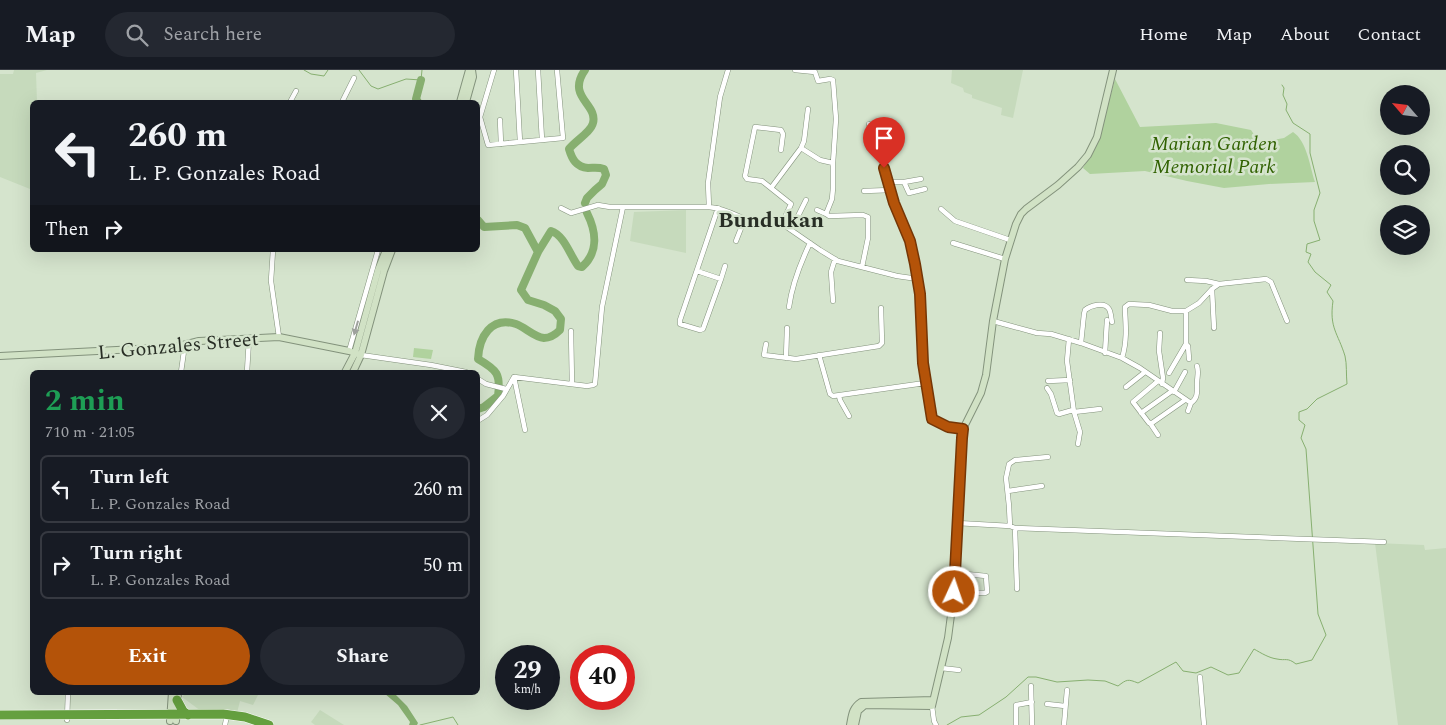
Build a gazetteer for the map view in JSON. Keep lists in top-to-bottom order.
{
  "streets": {
    "street": ["L. Gonzales Street"]
  },
  "districts": ["Bundukan"],
  "parks": ["Marian Garden Memorial Park"],
  "north": "top left",
  "page": {
    "header": "Map",
    "search": "Search here",
    "nav": [
      "Home",
      "Map",
      "About",
      "Contact"
    ],
    "turn": ["260 m", "L. P. Gonzales Road"],
    "then": "Then",
    "heading": ["2 min", "710 m · 21:05"],
    "list": [
      {
        "name": "Turn left",
        "note": "L. P. Gonzales Road",
        "value": "260 m"
      },
      {
        "name": "Turn right",
        "note": "L. P. Gonzales Road",
        "value": "50 m"
      }
    ],
    "buttons": ["Exit", "Share"],
    "speed": "29 km/h",
    "limit": "40"
  }
}
